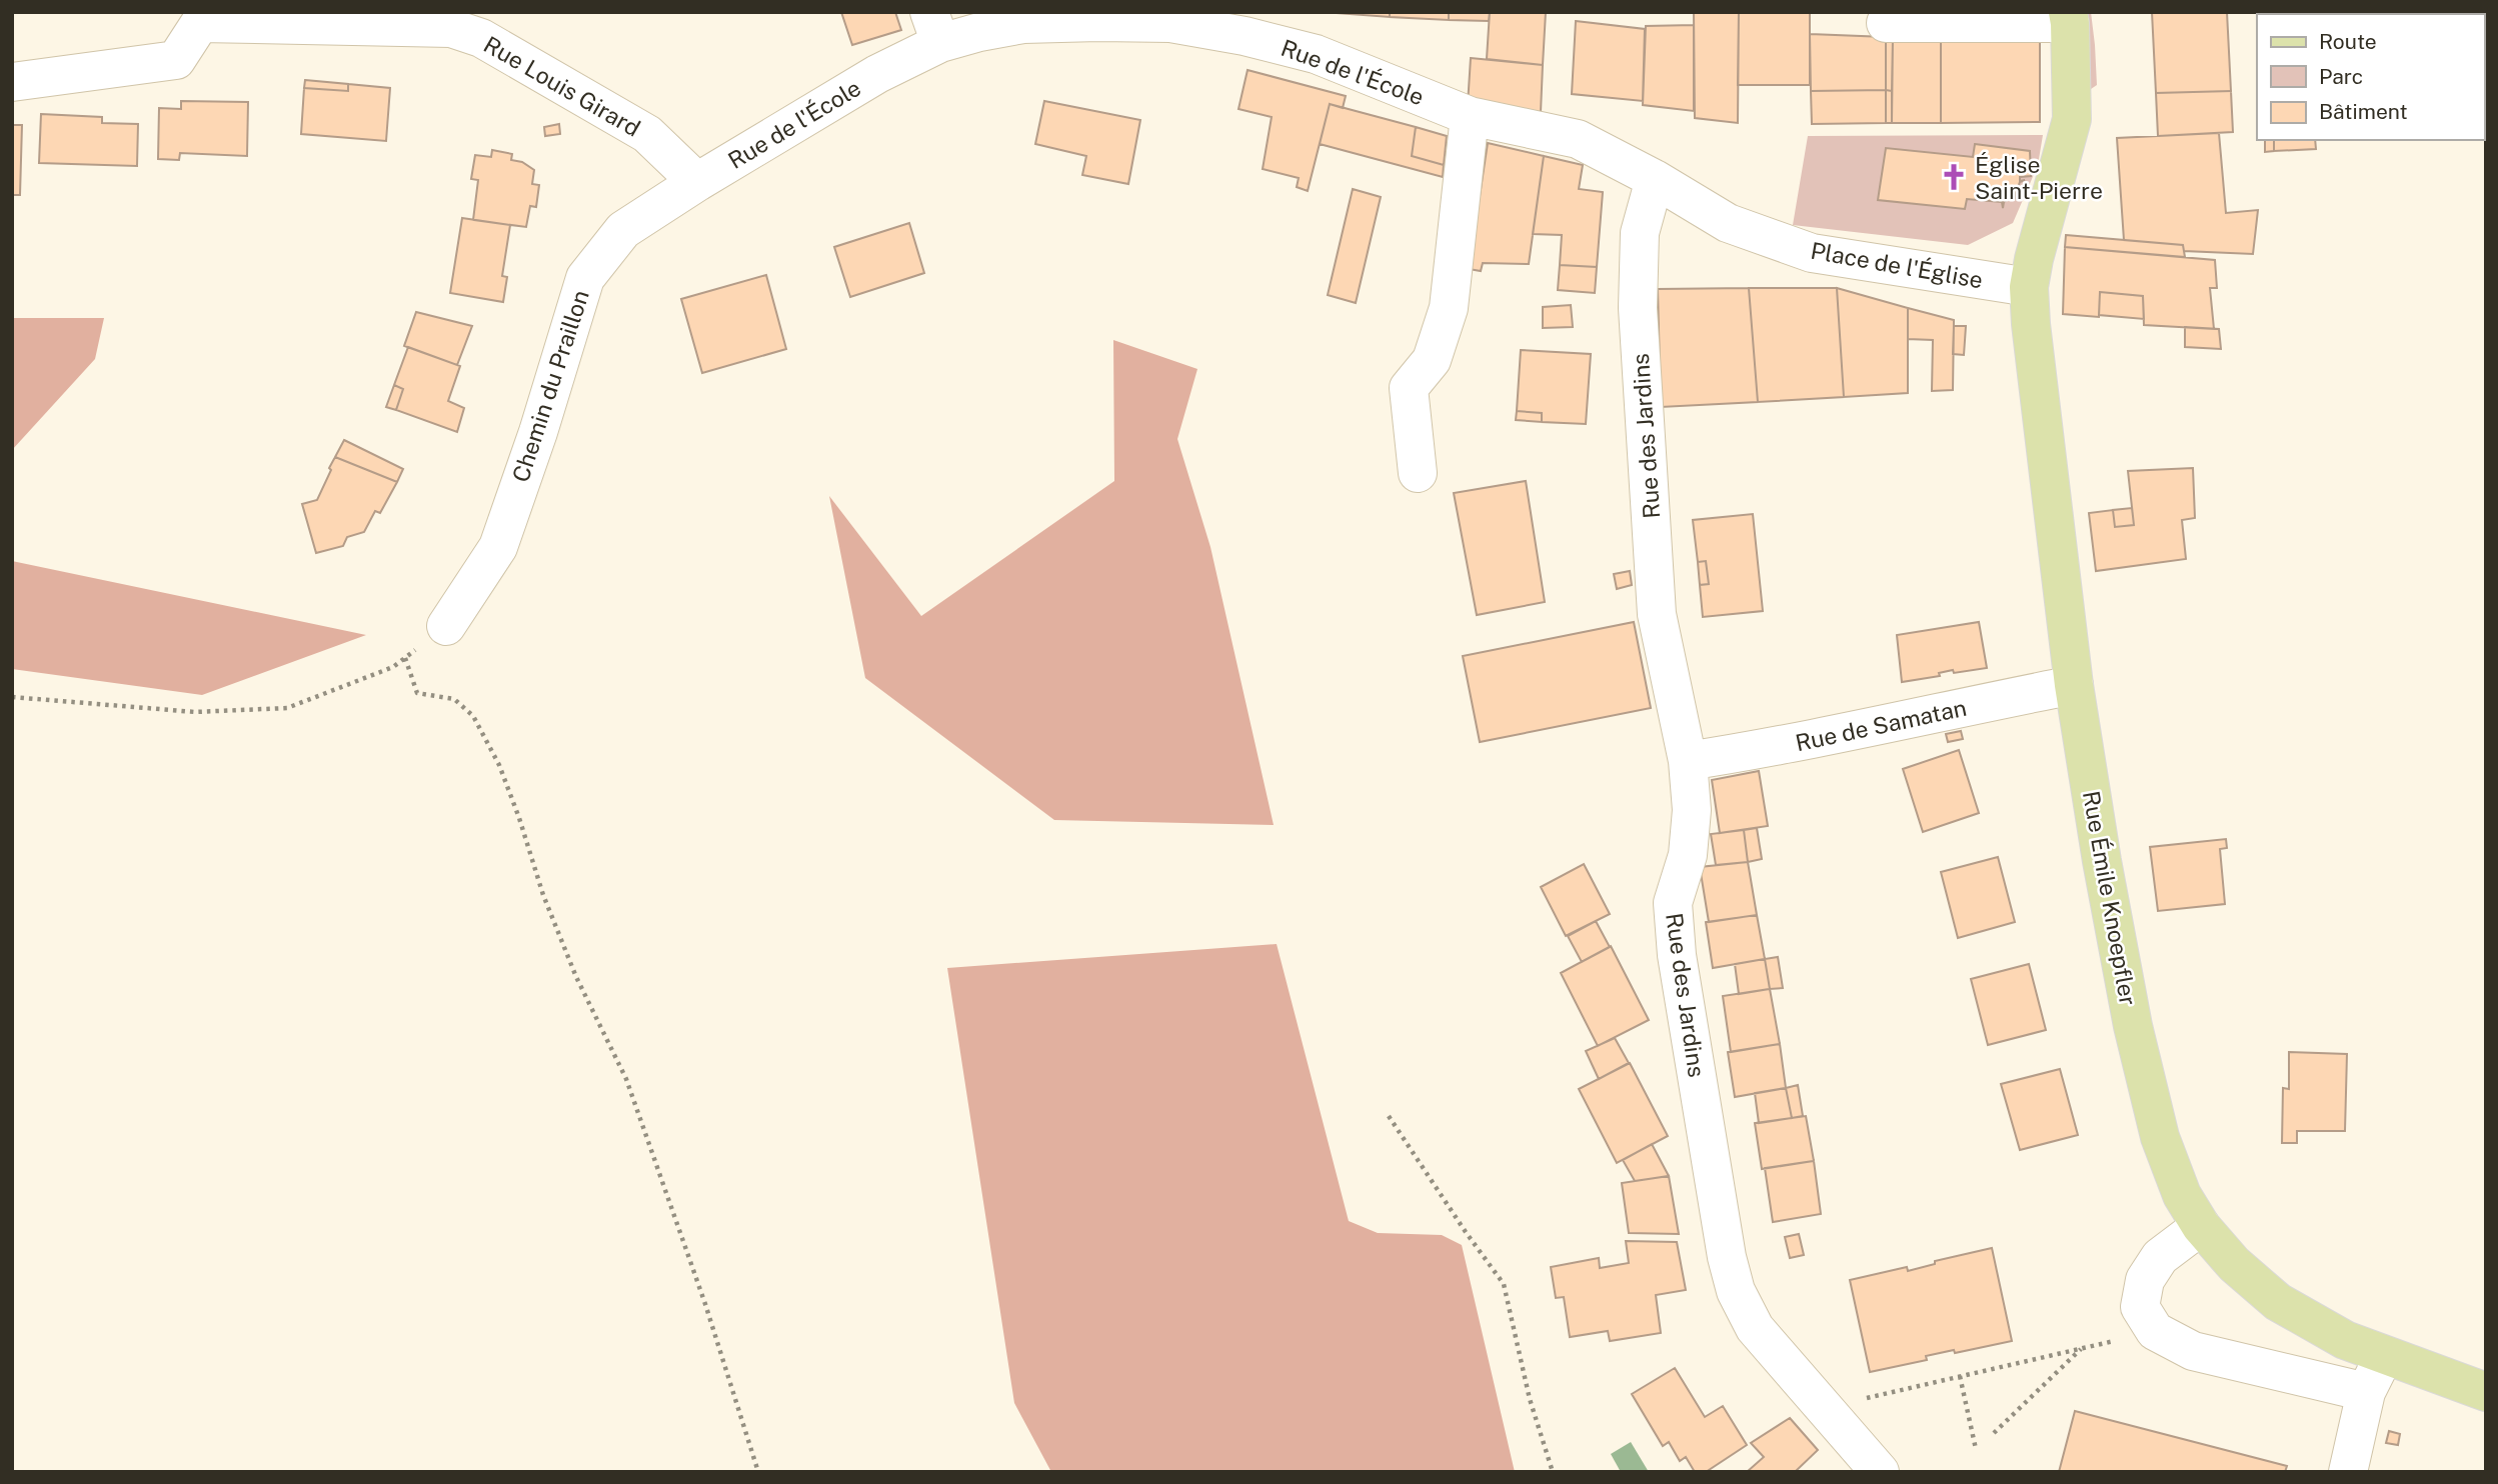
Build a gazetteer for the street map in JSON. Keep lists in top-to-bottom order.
{
  "streets": {
    "main road": ["Rue Émile Knoepfler"],
    "street": [
      "Rue de l'École",
      "Rue Louis Girard",
      "Place de l'Église",
      "Chemin du Praillon",
      "Rue des Jardins",
      "Rue de Samatan"
    ]
  },
  "crossings": [
    ["Rue de l'École", "Rue Louis Girard"],
    ["Rue de l'École", "Place de l'Église"],
    ["Rue de l'École", "Chemin du Praillon"],
    ["Rue de l'École", "Rue des Jardins"],
    ["Rue Louis Girard", "Chemin du Praillon"],
    ["Place de l'Église", "Rue des Jardins"],
    ["Place de l'Église", "Rue Émile Knoepfler"],
    ["Rue des Jardins", "Rue de Samatan"],
    ["Rue de Samatan", "Rue Émile Knoepfler"]
  ],
  "places": {
    "church": ["Église Saint-Pierre"]
  },
  "legend": ["Route", "Parc", "Bâtiment"]
}
